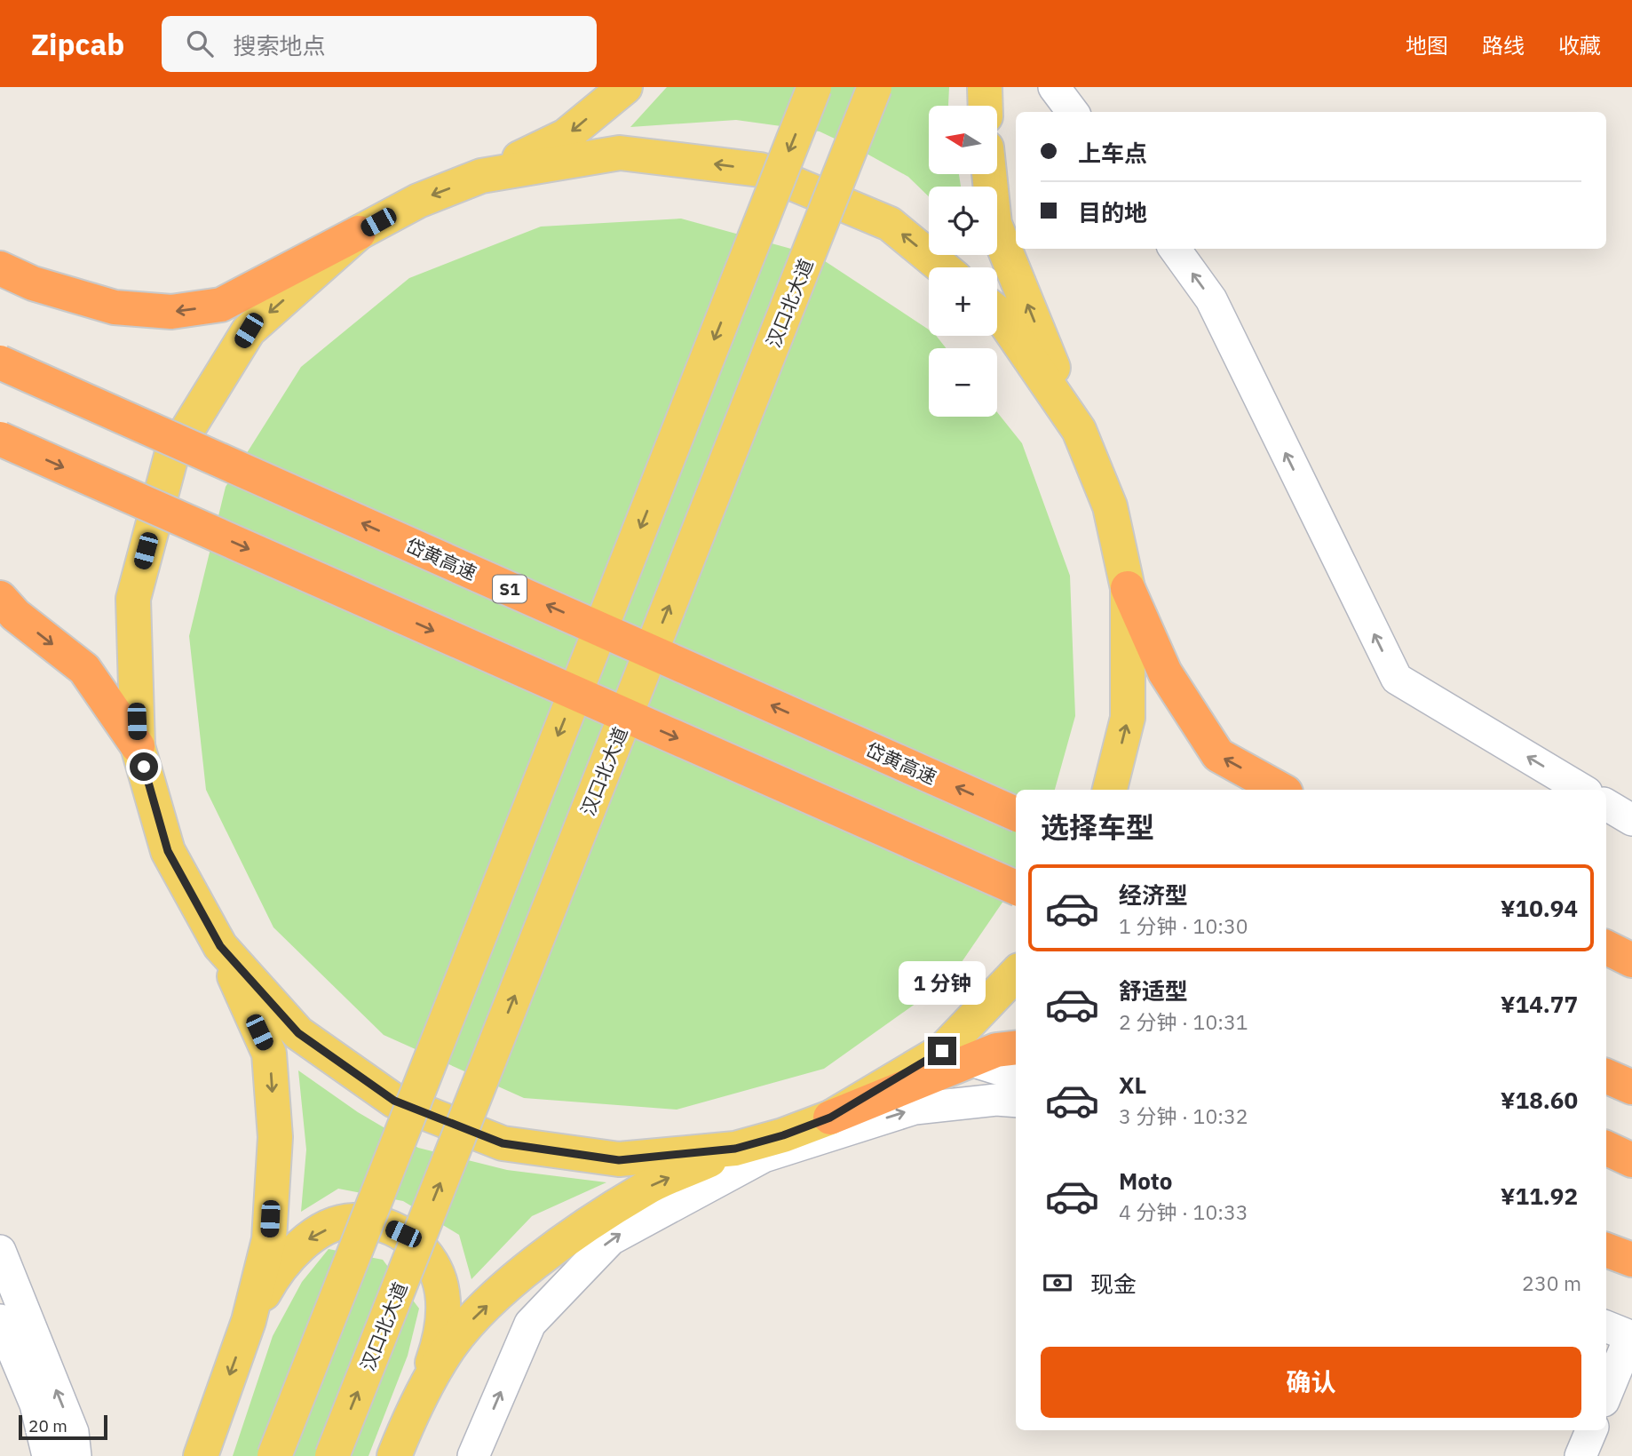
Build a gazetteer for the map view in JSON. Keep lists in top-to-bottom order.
{
  "streets": {
    "highway": ["岱黄高速", "S1"],
    "main road": ["汉口北大道"]
  },
  "scale_bar": "20 m",
  "north": "left",
  "page": {
    "header": "Zipcab",
    "search": "搜索地点",
    "nav": ["地图", "路线", "收藏"],
    "map_buttons": ["+", "−"],
    "banner": ["上车点", "目的地"],
    "heading": "选择车型",
    "list": [
      {
        "name": "经济型",
        "note": "1 分钟 · 10:30",
        "value": "¥10.94"
      },
      {
        "name": "舒适型",
        "note": "2 分钟 · 10:31",
        "value": "¥14.77"
      },
      {
        "name": "XL",
        "note": "3 分钟 · 10:32",
        "value": "¥18.60"
      },
      {
        "name": "Moto",
        "note": "4 分钟 · 10:33",
        "value": "¥11.92"
      }
    ],
    "bubble": "1 分钟",
    "pay": ["现金", "230 m"],
    "buttons": "确认",
    "scale": "20 m"
  }
}
